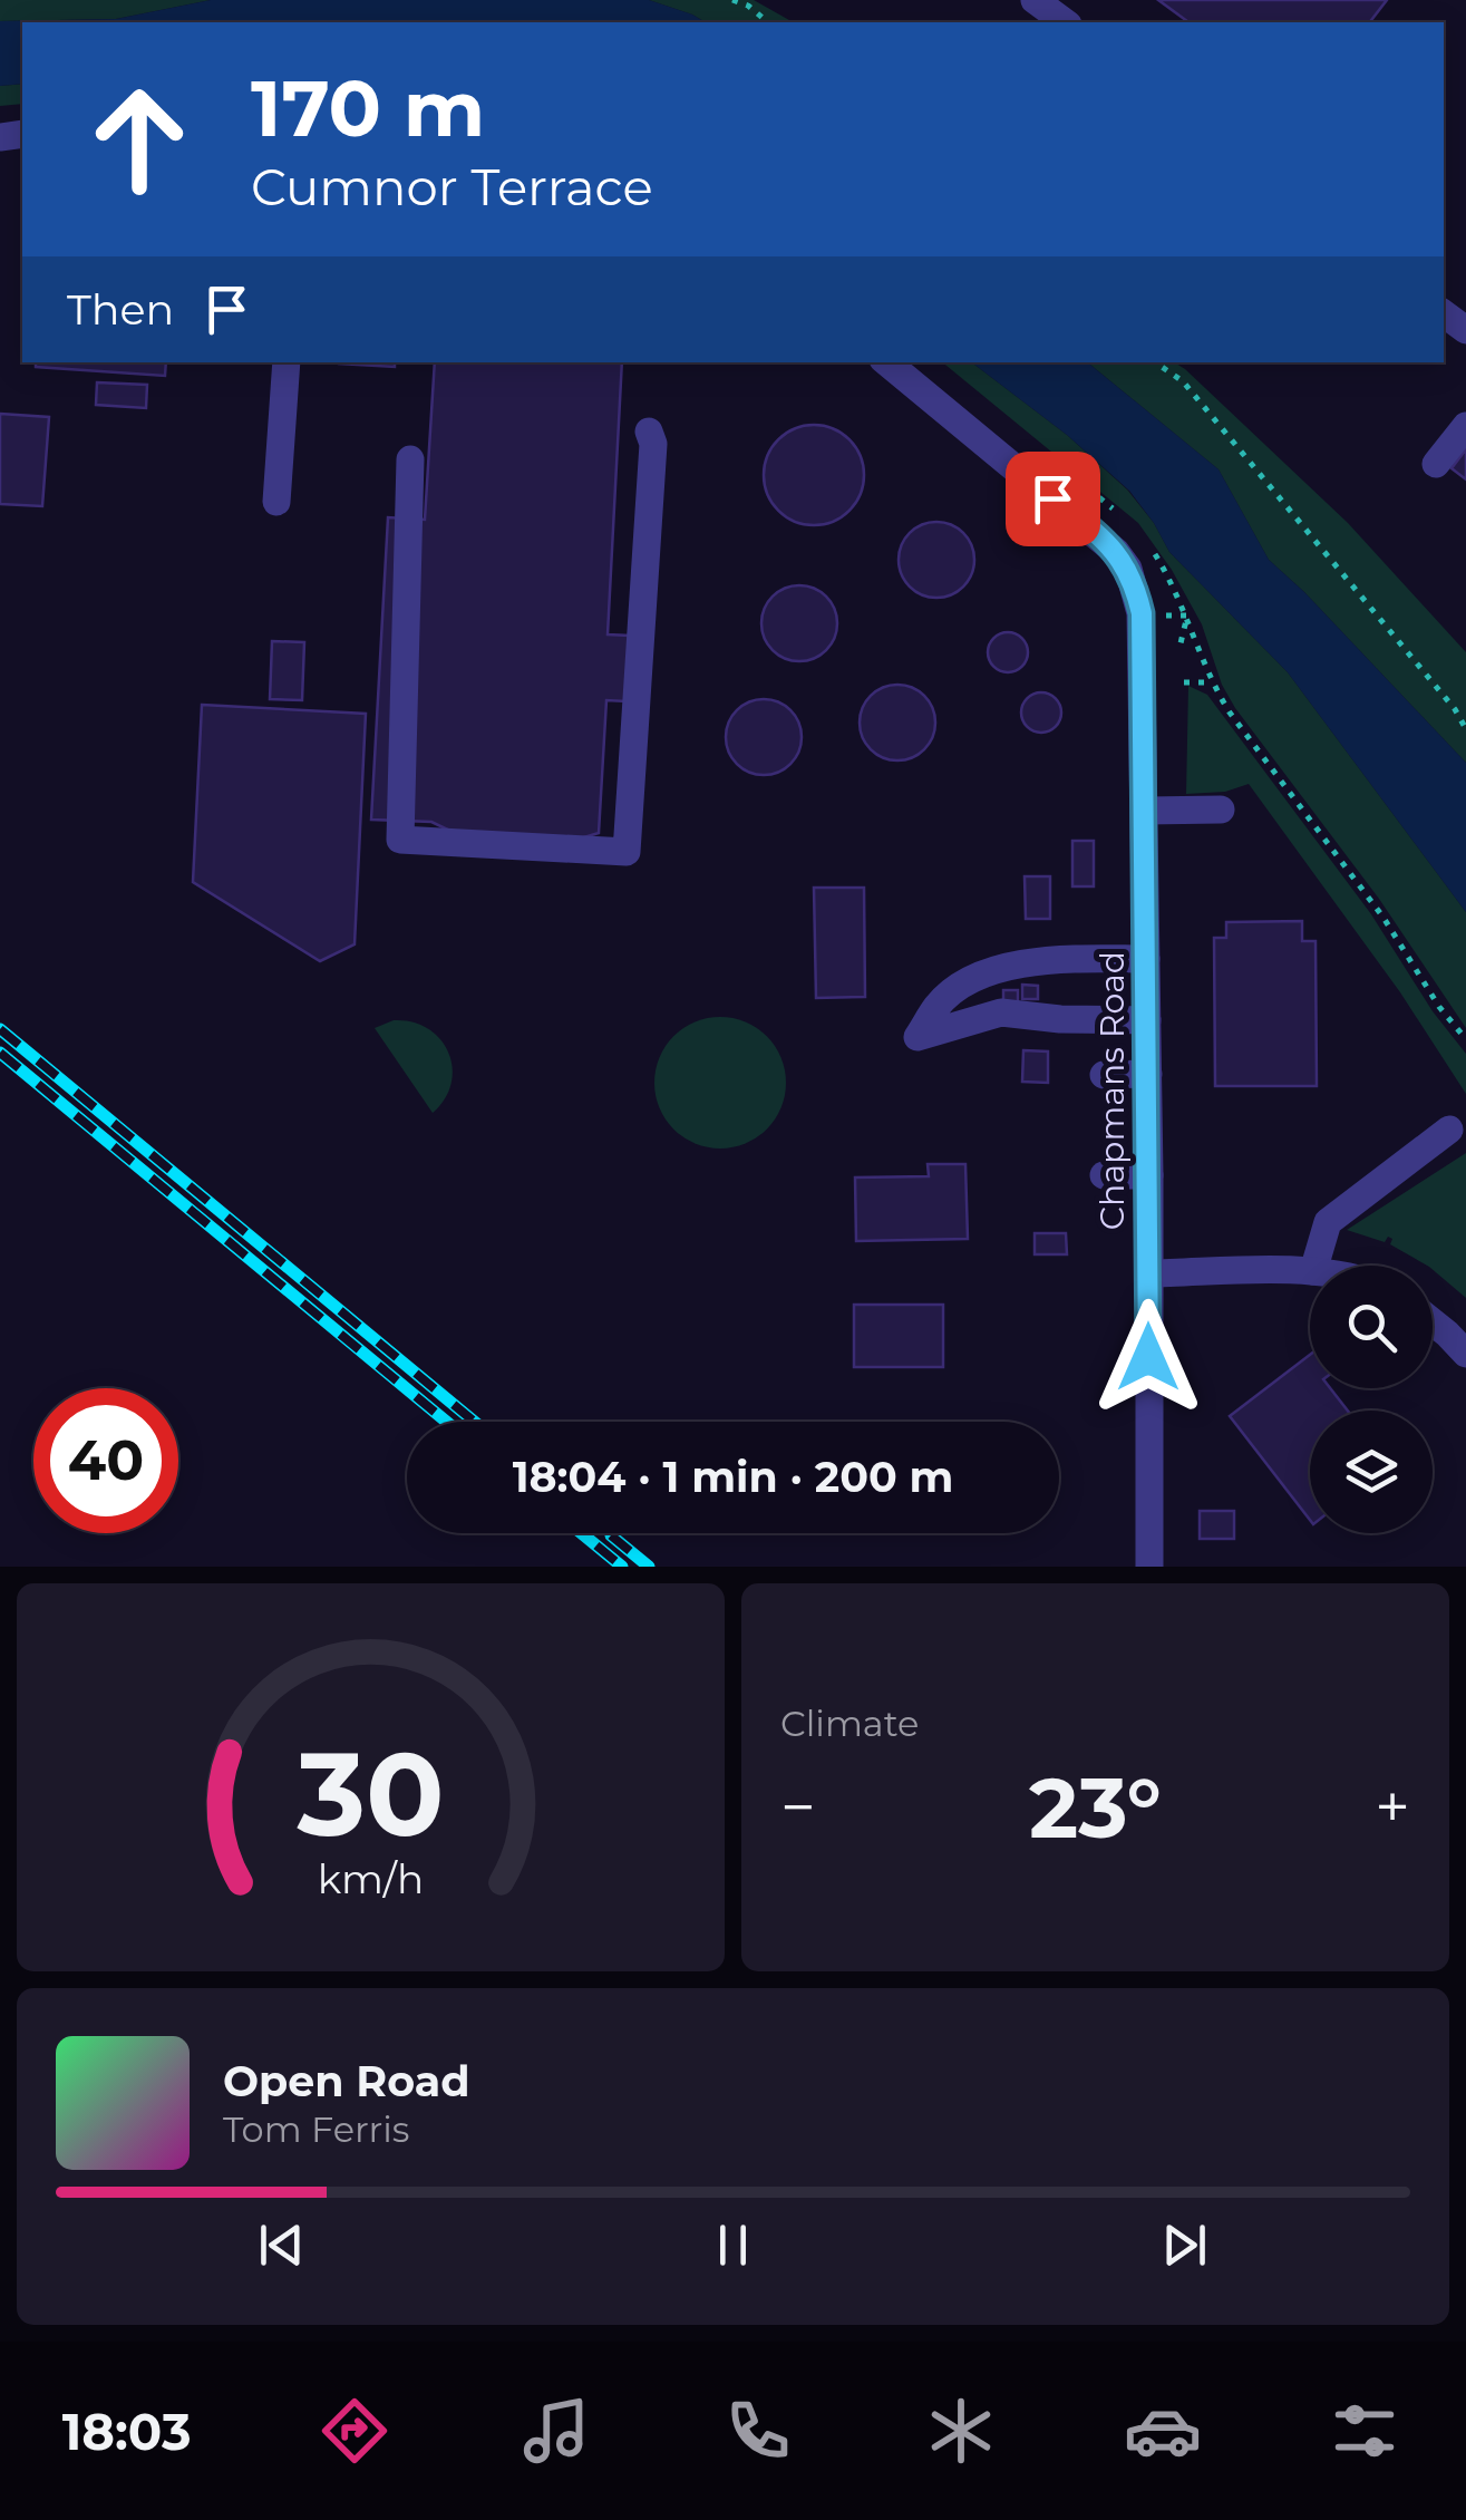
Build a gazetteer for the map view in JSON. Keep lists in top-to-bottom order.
{
  "streets": {
    "street": ["Chapmans Road"]
  },
  "page": {
    "turn": ["170 m", "Cumnor Terrace"],
    "then": "Then",
    "limit": "40",
    "trip": "18:04 · 1 min · 200 m",
    "tile": "Climate",
    "heat": ["−", "23°", "+"],
    "song": ["Open Road", "Tom Ferris"],
    "tabs": "18:03",
    "gauge": ["30", "km/h"]
  }
}
